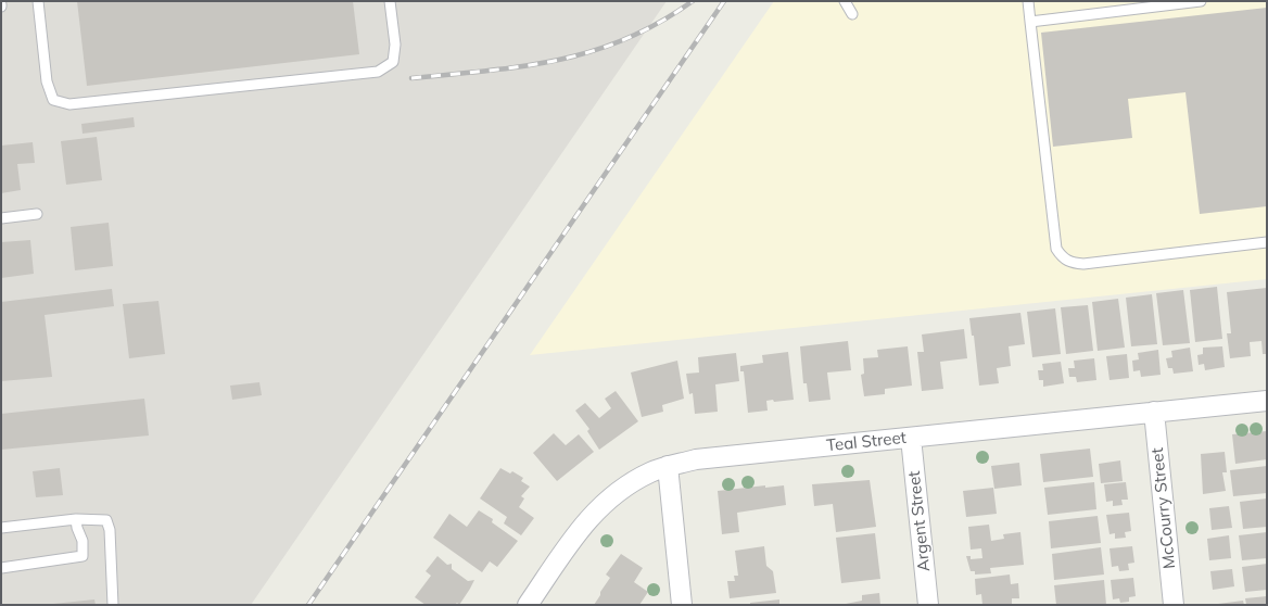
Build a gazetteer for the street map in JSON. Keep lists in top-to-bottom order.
{
  "streets": {
    "street": ["Teal Street", "McCourry Street", "Argent Street"]
  },
  "crossings": [
    ["Teal Street", "McCourry Street"],
    ["Teal Street", "Argent Street"]
  ]
}
